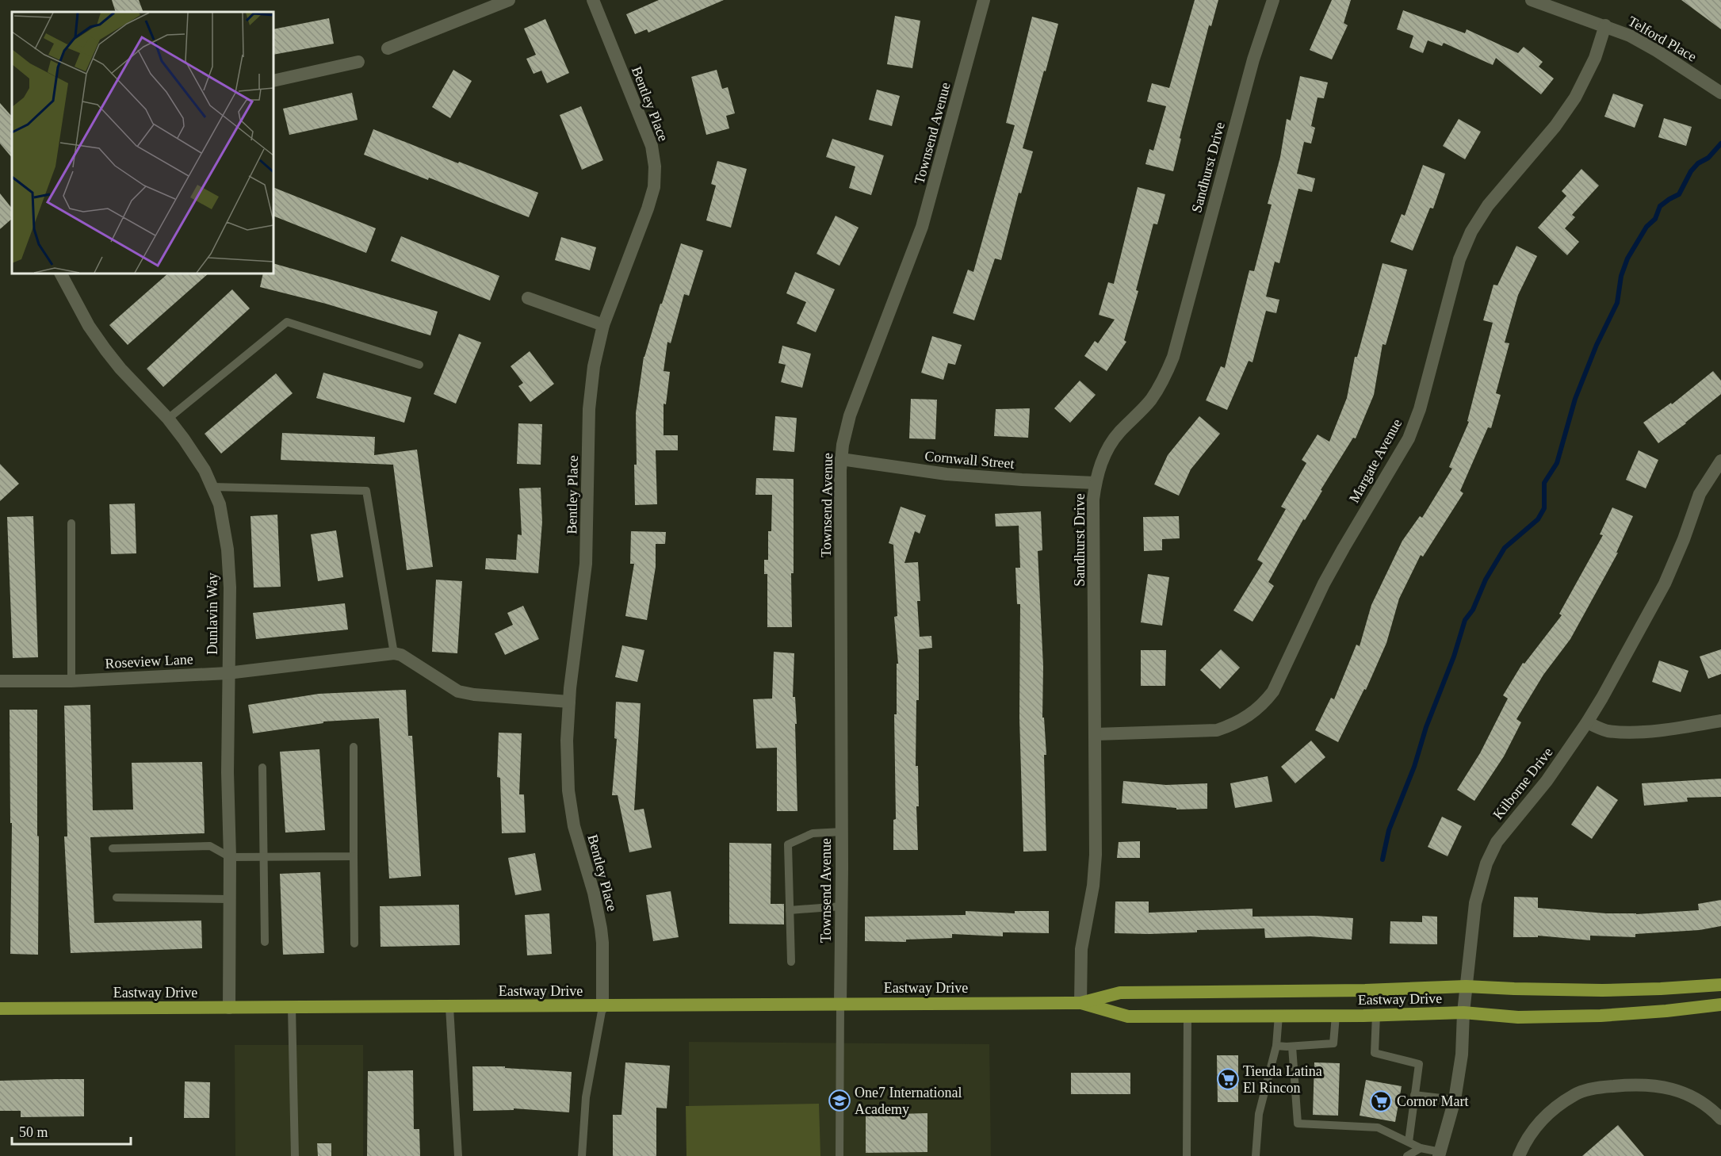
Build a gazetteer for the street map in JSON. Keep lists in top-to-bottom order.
{
  "streets": {
    "main road": ["Eastway Drive"],
    "street": [
      "Telford Place",
      "Bentley Place",
      "Townsend Avenue",
      "Sandhurst Drive",
      "Cornwall Street",
      "Margate Avenue",
      "Dunlavin Way",
      "Roseview Lane",
      "Kilborne Drive"
    ]
  },
  "crossings": [
    ["Telford Place", "Margate Avenue"],
    ["Bentley Place", "Eastway Drive"],
    ["Townsend Avenue", "Cornwall Street"],
    ["Townsend Avenue", "Eastway Drive"],
    ["Sandhurst Drive", "Cornwall Street"],
    ["Sandhurst Drive", "Margate Avenue"],
    ["Sandhurst Drive", "Eastway Drive"],
    ["Dunlavin Way", "Roseview Lane"],
    ["Dunlavin Way", "Eastway Drive"],
    ["Kilborne Drive", "Eastway Drive"]
  ],
  "places": {
    "supermarket": ["Tienda Latina El Rincon", "Cornor Mart"],
    "school or university": ["One7 International Academy"]
  },
  "scale_bar": "50 m"
}
